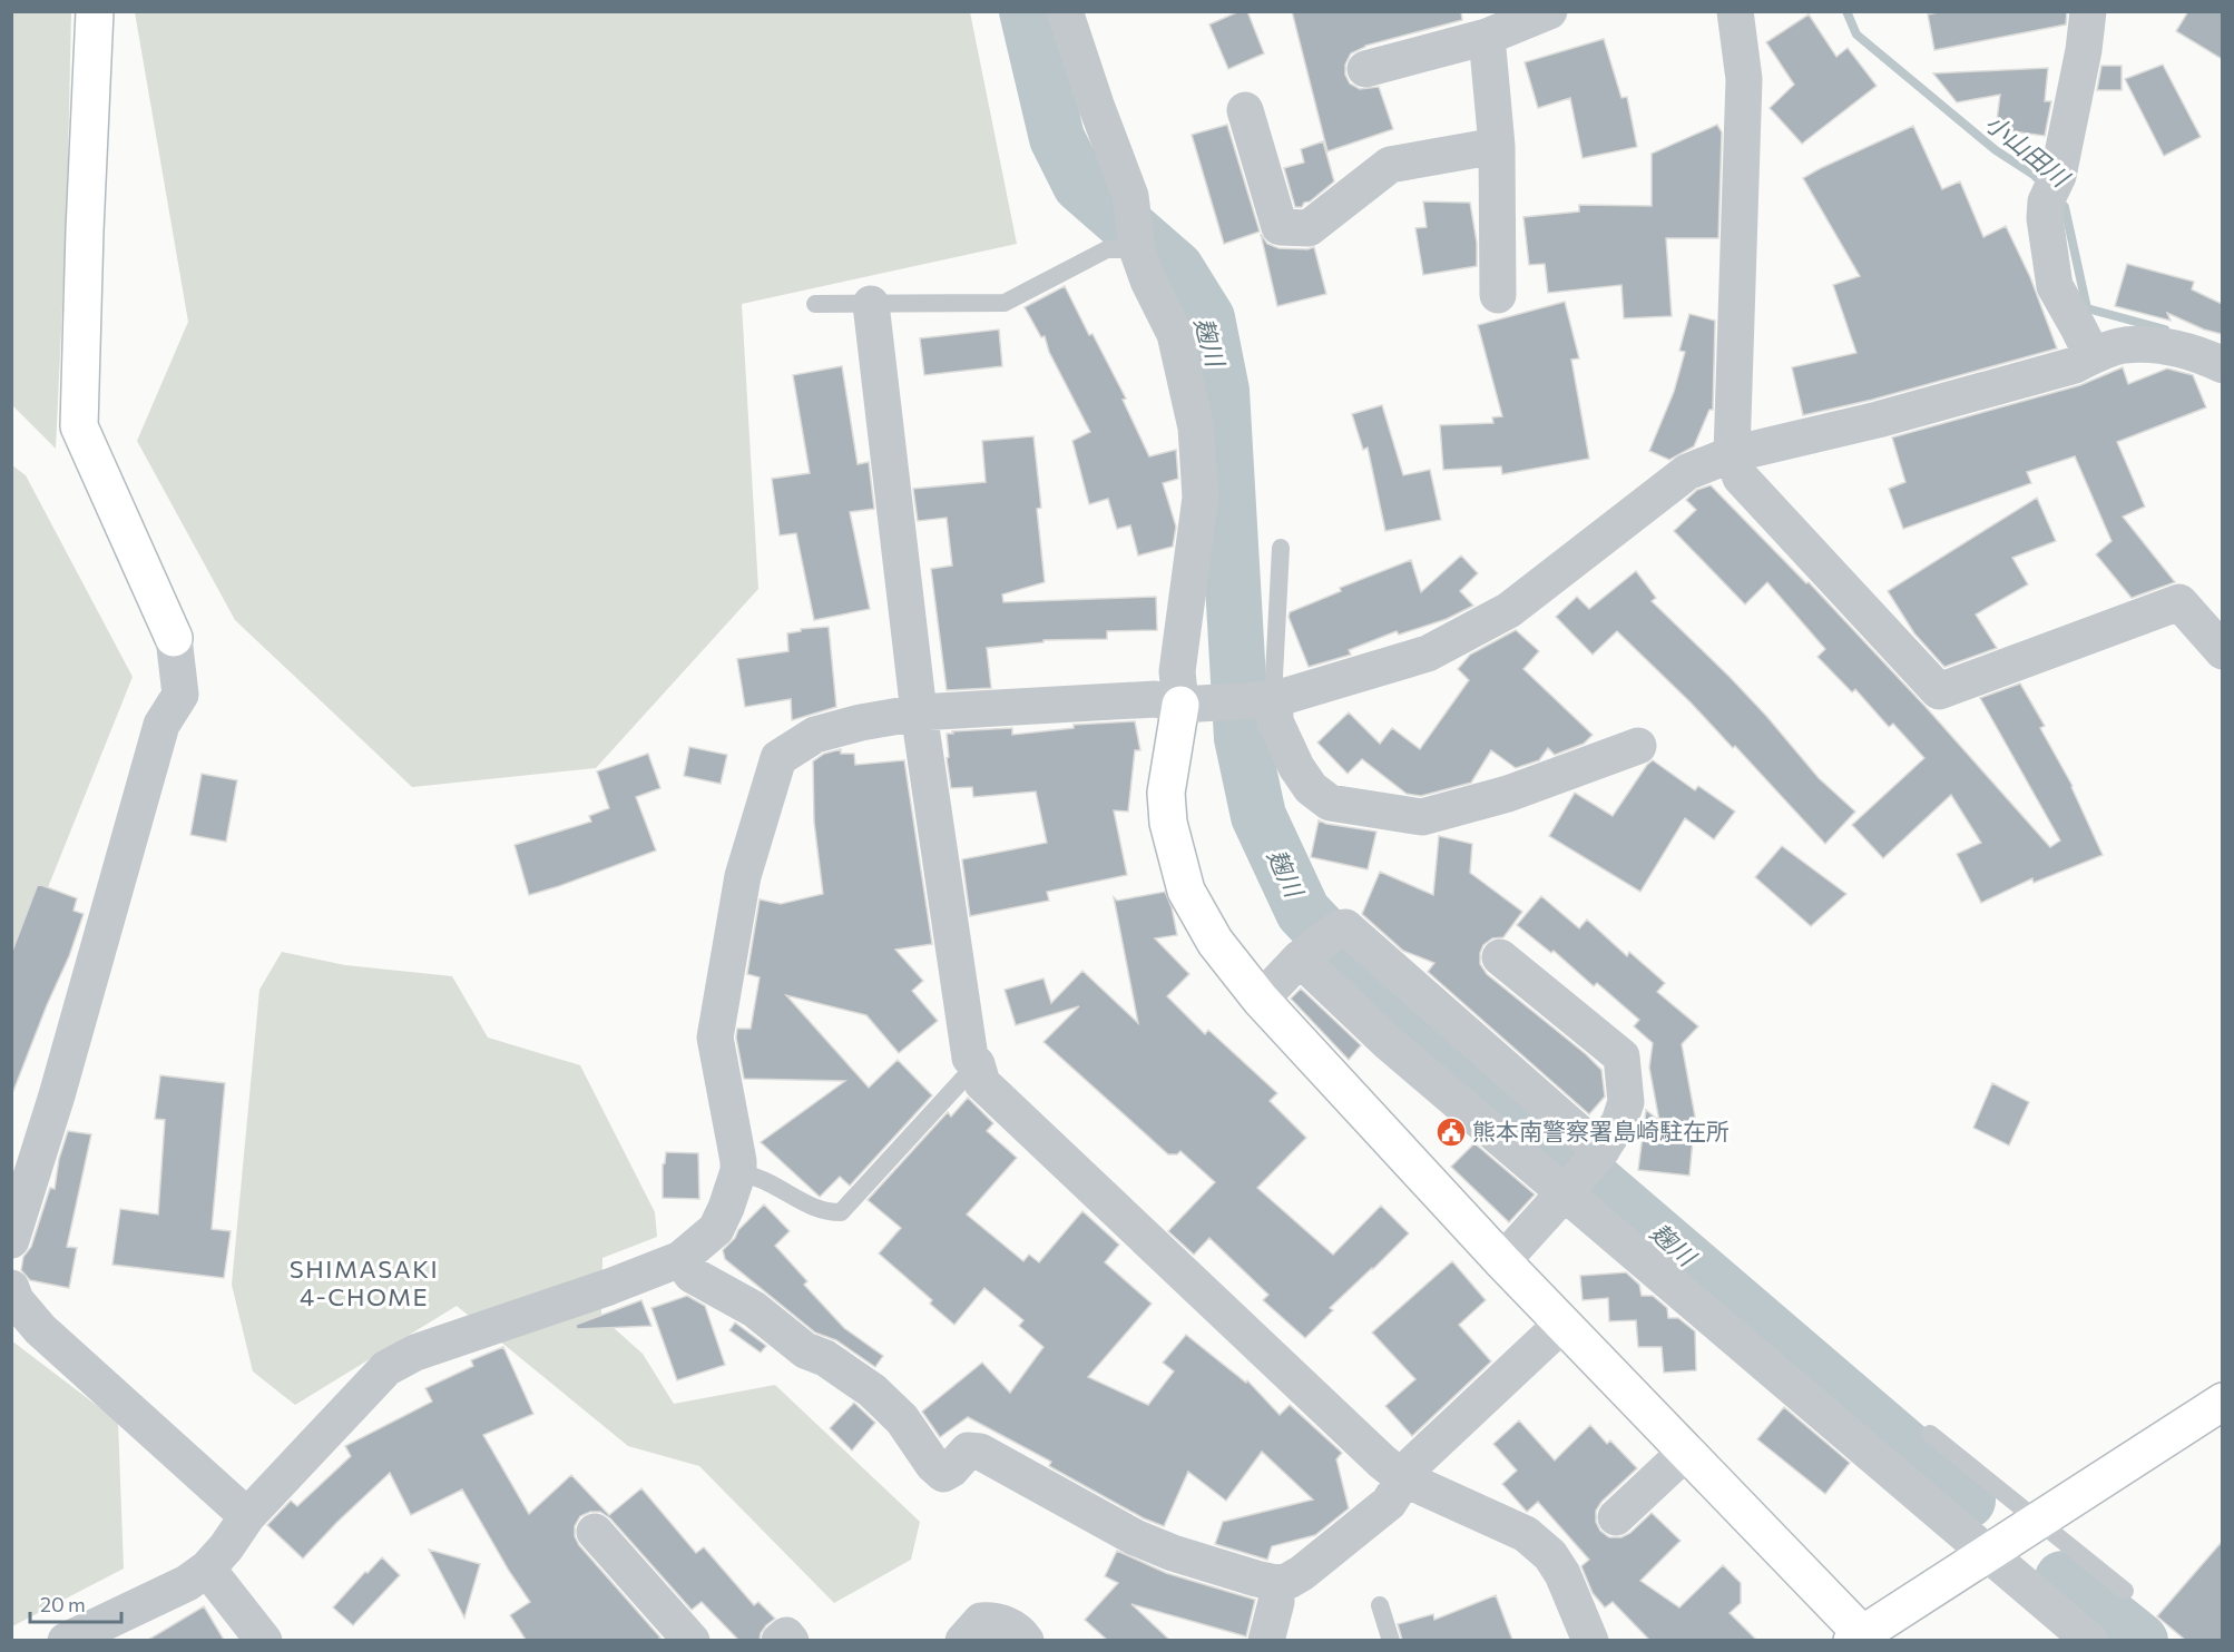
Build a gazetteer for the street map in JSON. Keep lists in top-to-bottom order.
{
  "districts": ["SHIMASAKI 4-CHOME"],
  "water": ["小山田川", "麹川"],
  "places": {
    "public building": ["熊本南警察署島崎駐在所"]
  },
  "scale_bar": "20 m"
}
